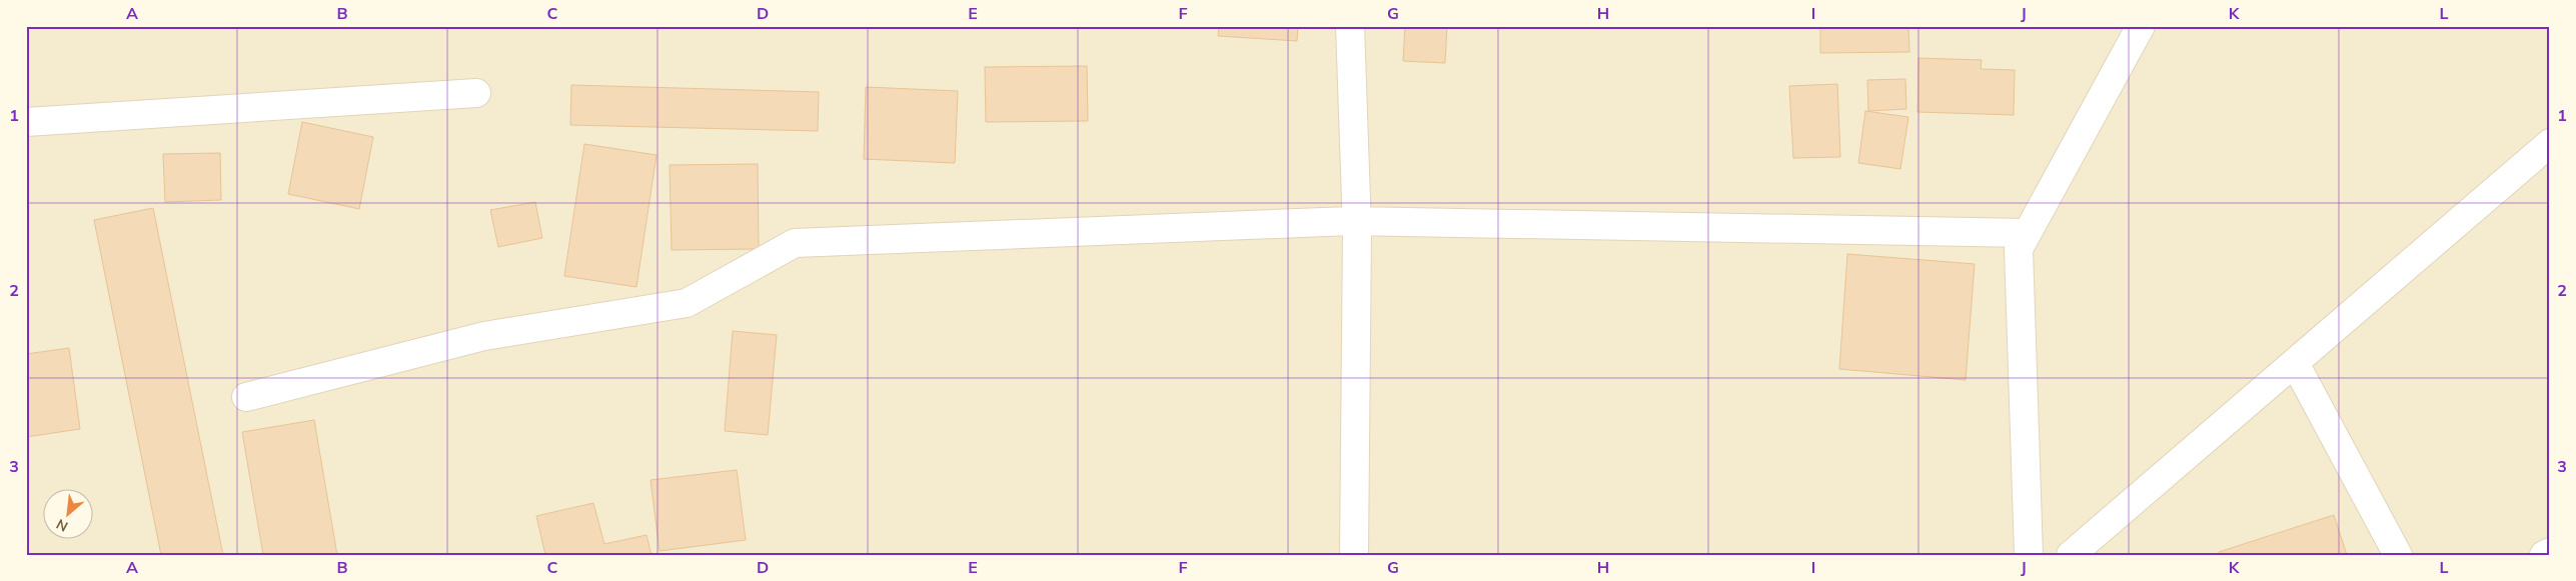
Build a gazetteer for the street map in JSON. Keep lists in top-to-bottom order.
{
  "north": "bottom left",
  "grid": {
    "columns": [
      "A",
      "B",
      "C",
      "D",
      "E",
      "F",
      "G",
      "H",
      "I",
      "J",
      "K",
      "L"
    ],
    "rows": ["1", "2", "3"]
  }
}
